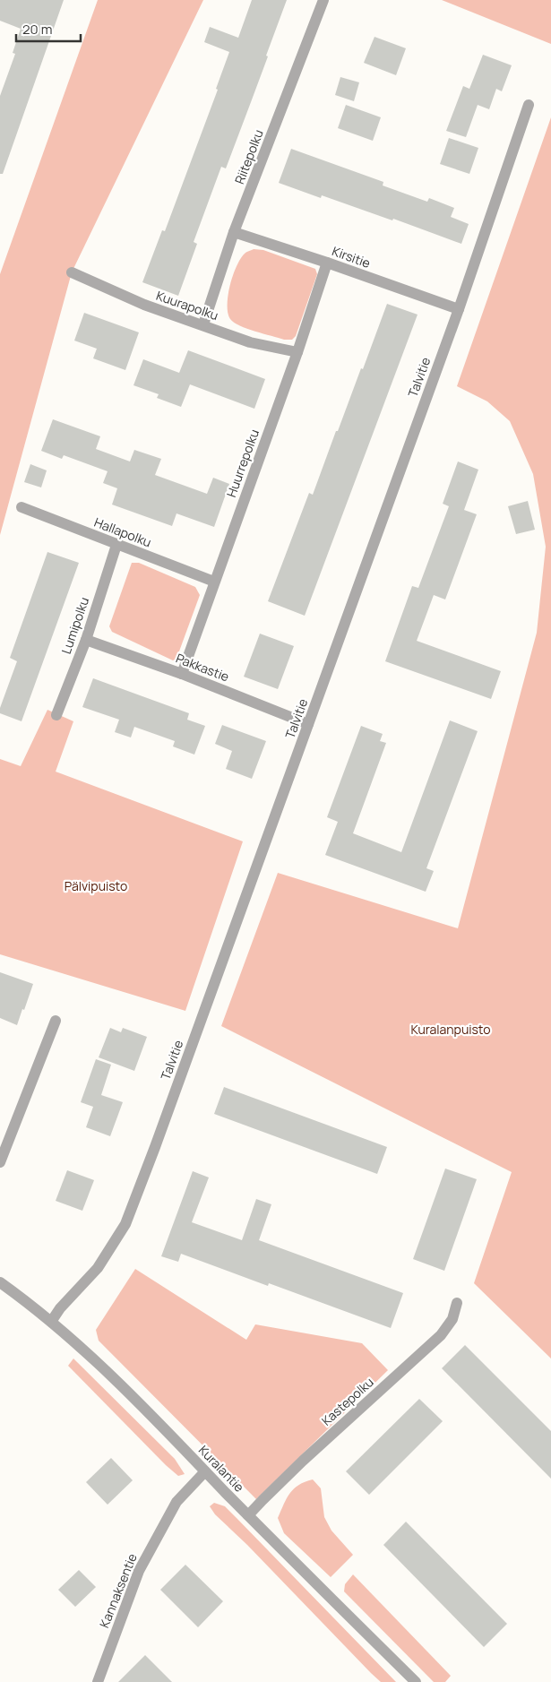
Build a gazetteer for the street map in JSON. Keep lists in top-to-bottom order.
{
  "streets": {
    "street": [
      "Riitepolku",
      "Kirsitie",
      "Kuurapolku",
      "Talvitie",
      "Huurrepolku",
      "Hallapolku",
      "Lumipolku",
      "Pakkastie",
      "Kastepolku",
      "Kuralantie",
      "Kannaksentie"
    ]
  },
  "crossings": [
    ["Riitepolku", "Kirsitie"],
    ["Riitepolku", "Kuurapolku"],
    ["Kirsitie", "Talvitie"],
    ["Kirsitie", "Huurrepolku"],
    ["Kuurapolku", "Huurrepolku"],
    ["Talvitie", "Pakkastie"],
    ["Talvitie", "Kuralantie"],
    ["Huurrepolku", "Hallapolku"],
    ["Huurrepolku", "Pakkastie"],
    ["Hallapolku", "Lumipolku"],
    ["Lumipolku", "Pakkastie"],
    ["Kastepolku", "Kuralantie"],
    ["Kuralantie", "Kannaksentie"]
  ],
  "parks": ["Pälvipuisto", "Kuralanpuisto"],
  "scale_bar": "20 m"
}
